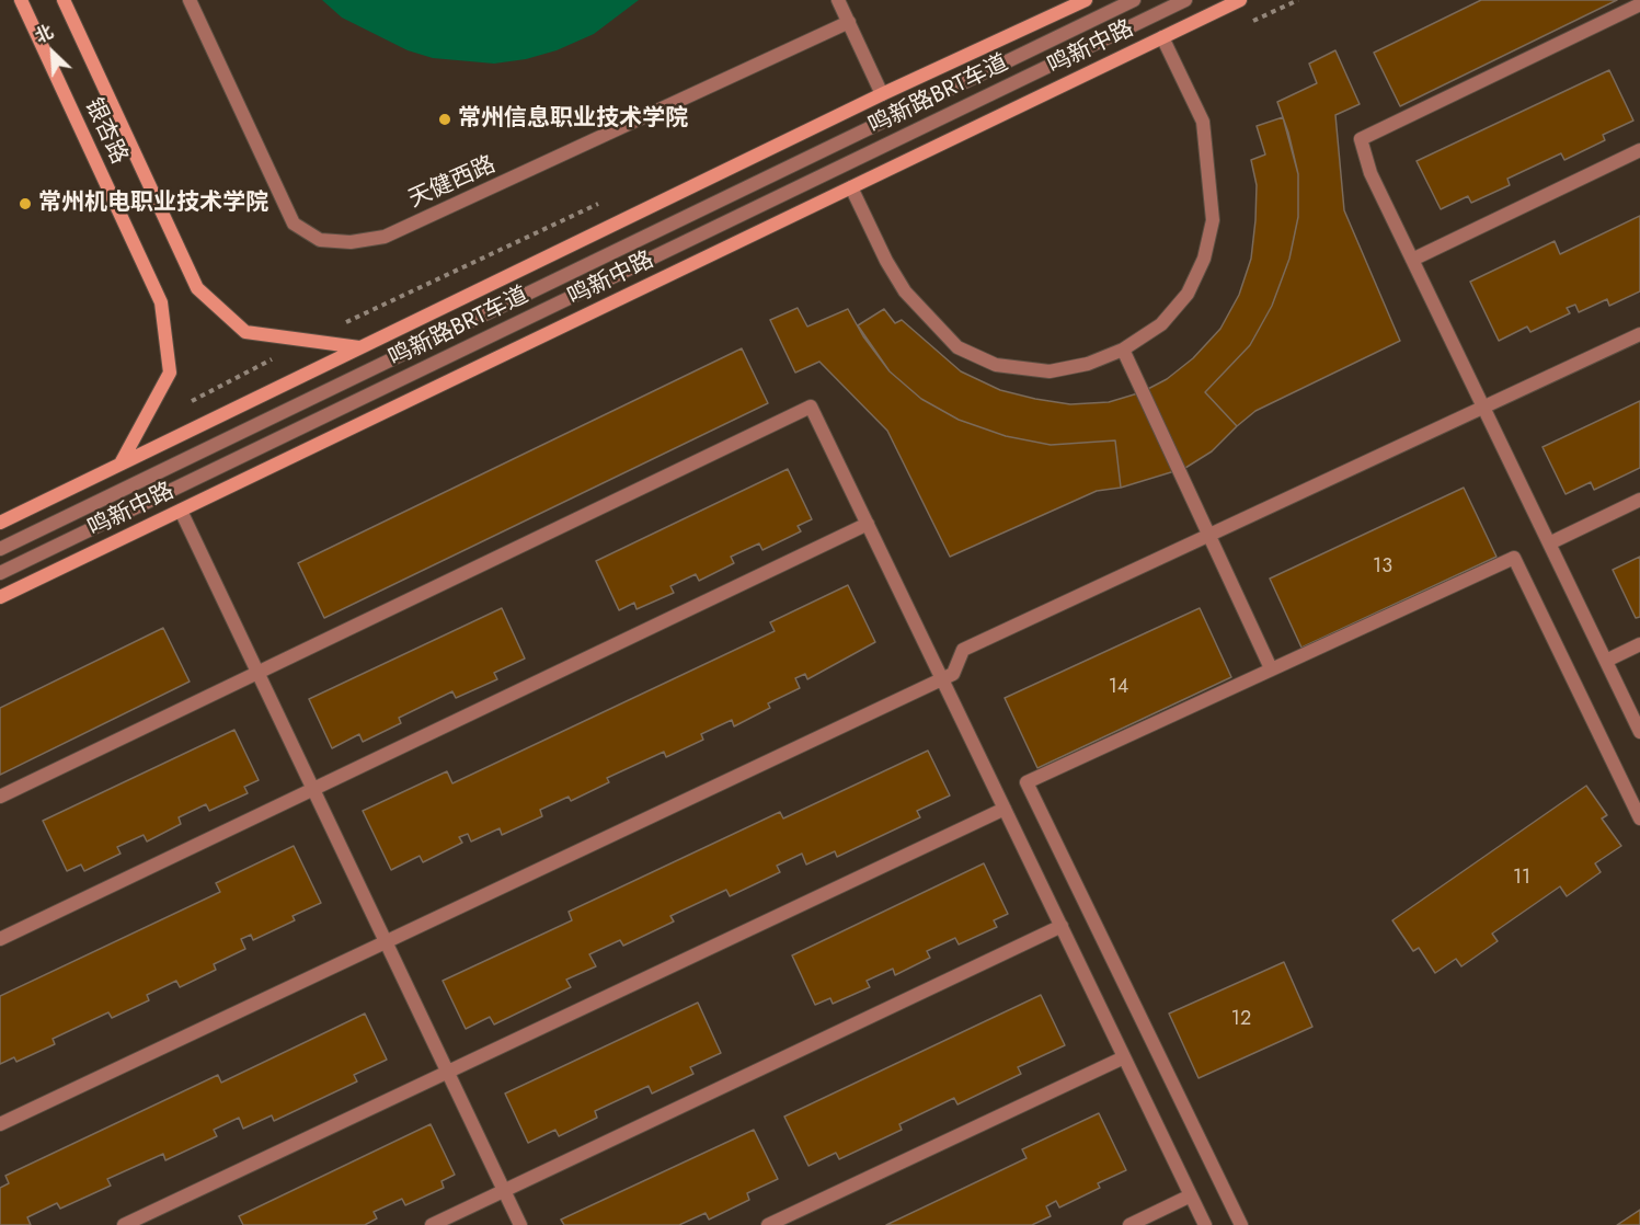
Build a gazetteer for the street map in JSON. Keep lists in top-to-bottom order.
{
  "streets": {
    "main road": ["鸣新中路", "银杏路"],
    "lane": ["鸣新路BRT车道", "天健西路"]
  },
  "crossings": [
    ["鸣新中路", "银杏路"]
  ],
  "places": ["常州信息职业技术学院", "常州机电职业技术学院"],
  "house_numbers": [
    "13",
    "14",
    "11",
    "12"
  ],
  "north": "top left"
}
